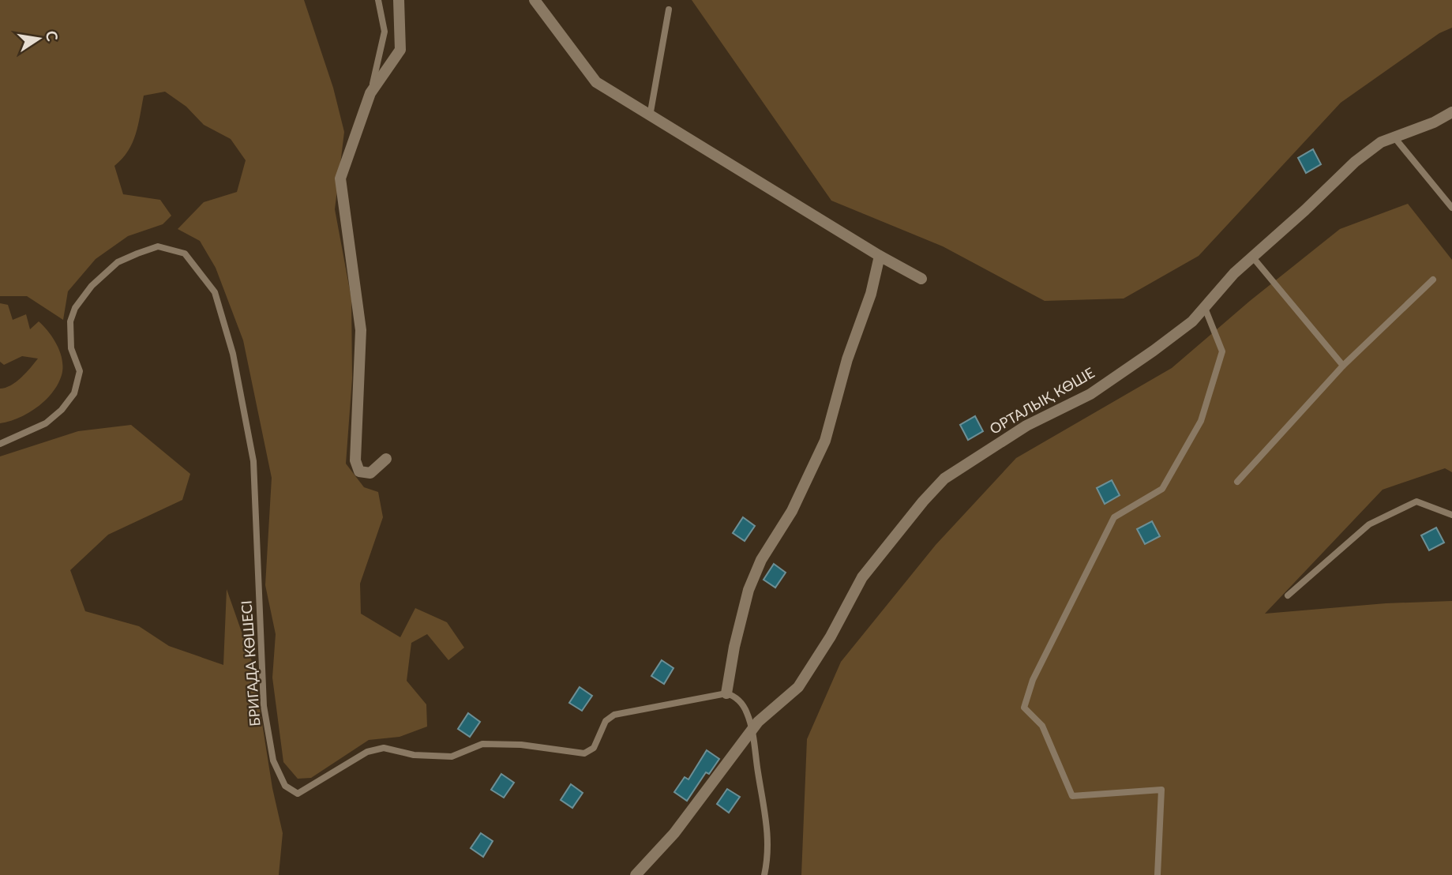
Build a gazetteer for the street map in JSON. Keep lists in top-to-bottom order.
{
  "streets": {
    "street": ["ОРТАЛЫҚ КӨШЕ"],
    "lane": ["БРИГАДА КӨШЕСІ"]
  },
  "north": "right"
}
